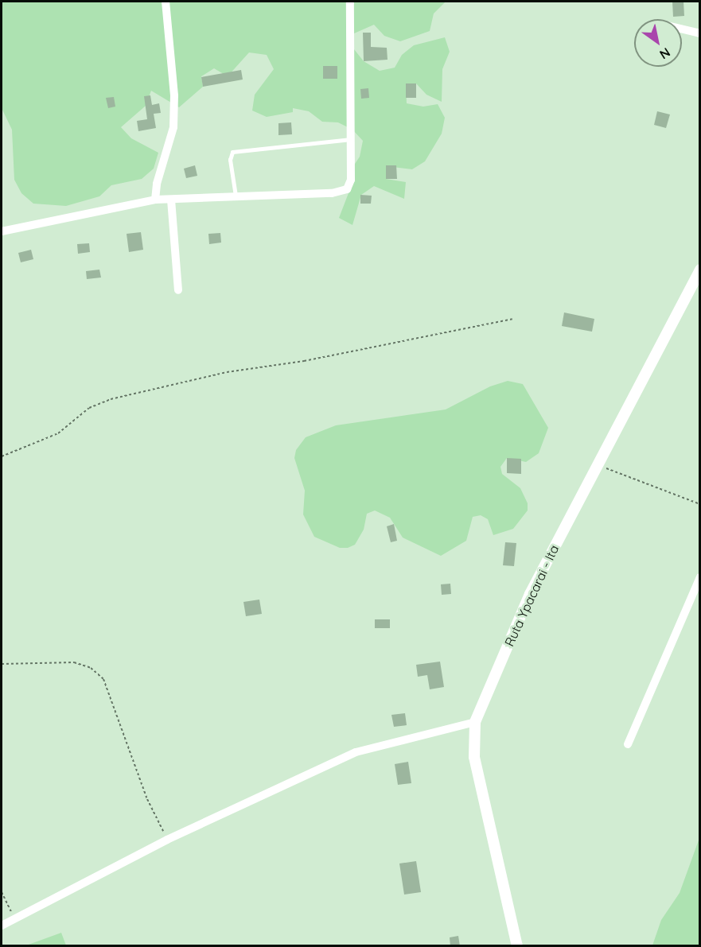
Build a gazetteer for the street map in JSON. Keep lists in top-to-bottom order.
{
  "streets": {
    "street": ["Ruta Ypacarai - Ita"]
  },
  "north": "bottom right"
}
